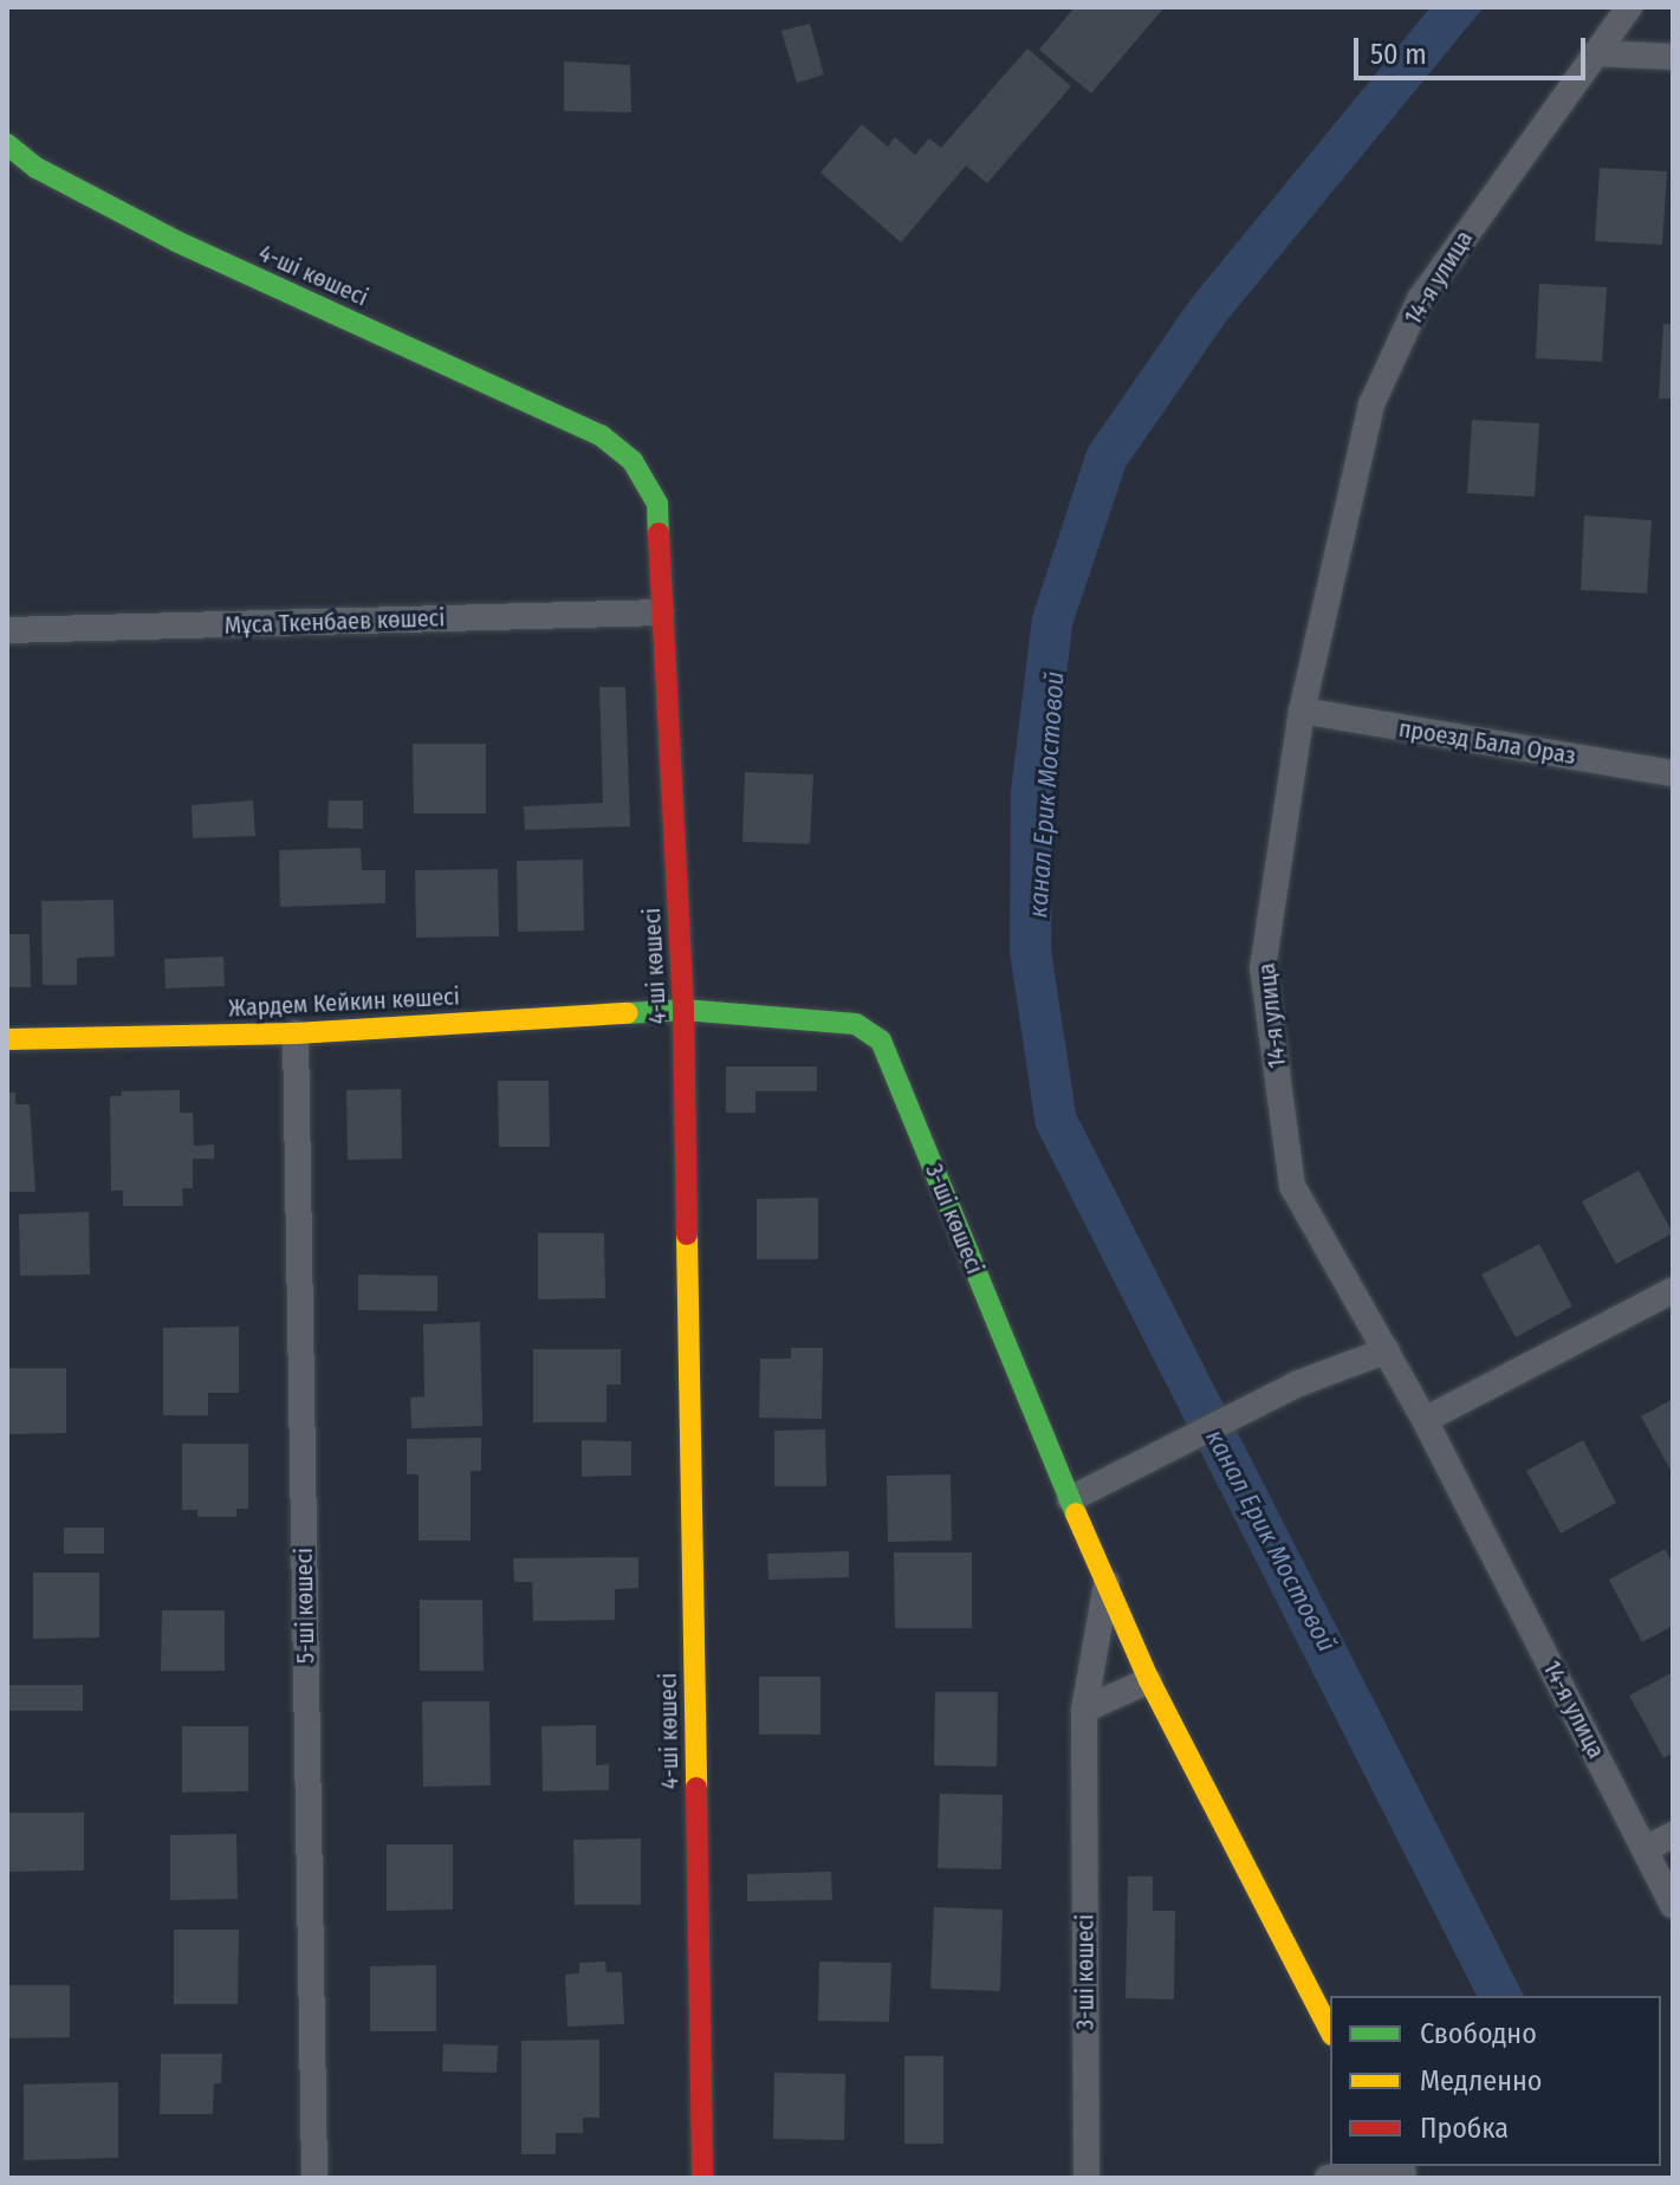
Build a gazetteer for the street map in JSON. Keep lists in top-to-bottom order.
{
  "streets": {
    "street": [
      "4-ші көшесі",
      "14-я улица",
      "Мұса Ткенбаев көшесі",
      "проезд Бала Ораз",
      "Жардем Кейкин көшесі",
      "3-ші көшесі",
      "5-ші көшесі"
    ]
  },
  "crossings": [
    ["4-ші көшесі", "Мұса Ткенбаев көшесі"],
    ["4-ші көшесі", "Жардем Кейкин көшесі"],
    ["4-ші көшесі", "3-ші көшесі"],
    ["14-я улица", "проезд Бала Ораз"],
    ["Жардем Кейкин көшесі", "3-ші көшесі"],
    ["Жардем Кейкин көшесі", "5-ші көшесі"]
  ],
  "water": ["канал Ерик Мостовой"],
  "legend": ["Свободно", "Медленно", "Пробка"],
  "scale_bar": "50 m"
}
